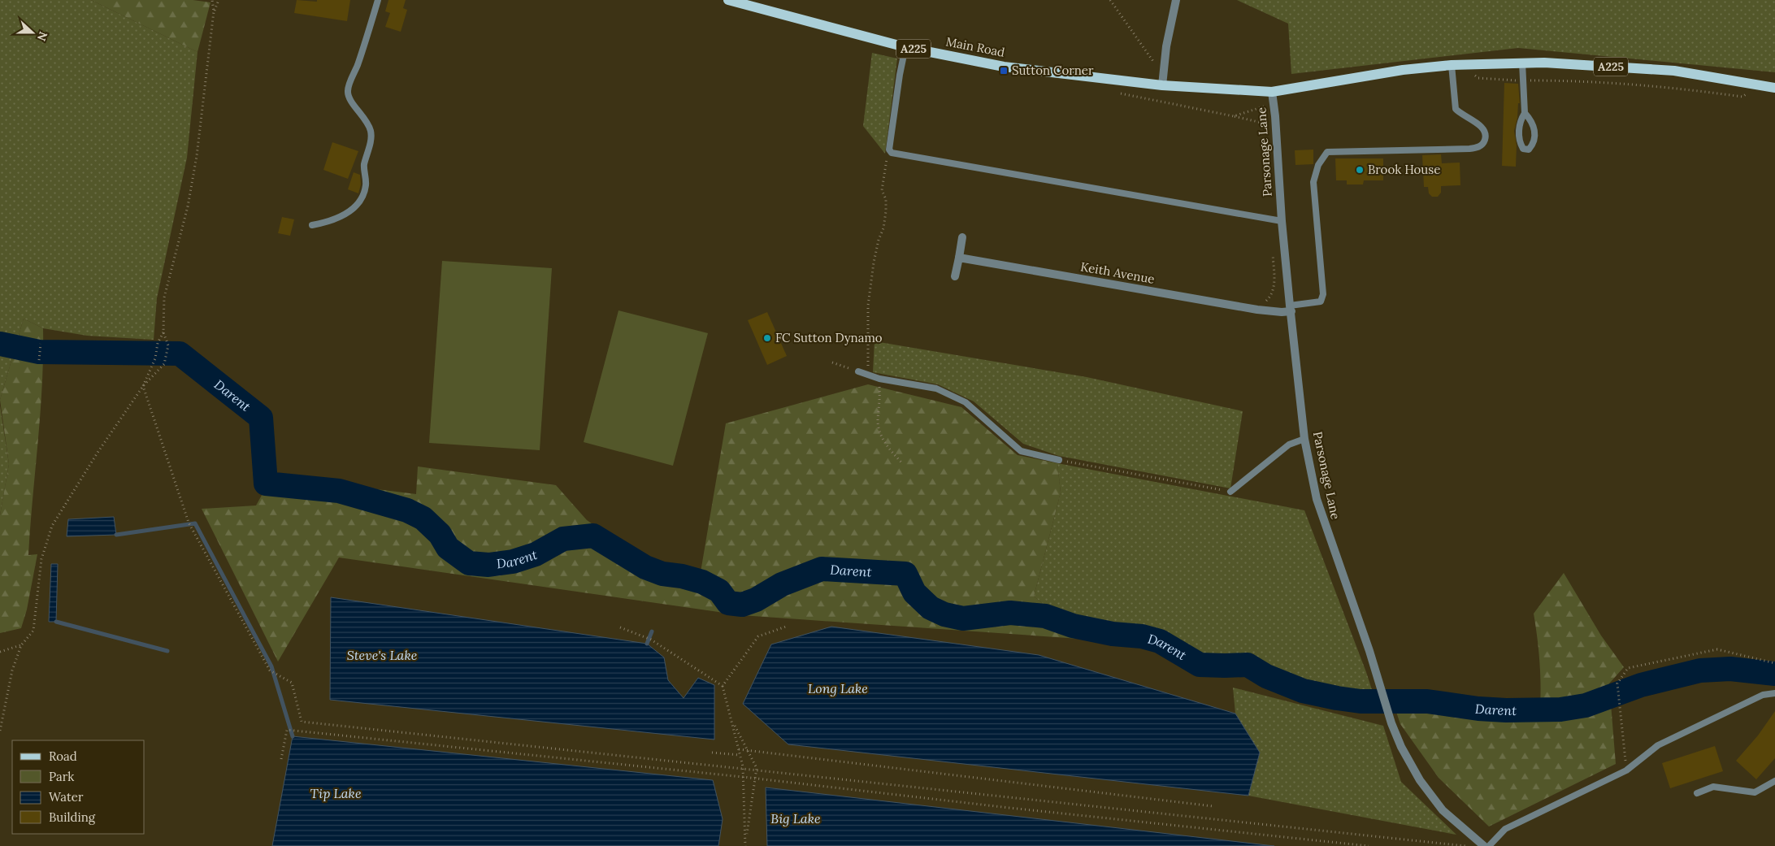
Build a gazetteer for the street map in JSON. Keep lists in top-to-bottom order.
{
  "streets": {
    "main road": ["Main Road", "A225"],
    "street": ["Parsonage Lane", "Keith Avenue"]
  },
  "crossings": [
    ["Main Road", "A225"],
    ["Main Road", "Parsonage Lane"],
    ["A225", "Parsonage Lane"],
    ["Parsonage Lane", "Keith Avenue"]
  ],
  "water": [
    "Darent",
    "Steve's Lake",
    "Long Lake",
    "Tip Lake",
    "Big Lake"
  ],
  "places": {
    "transit": ["Sutton Corner"],
    "other": ["Brook House", "FC Sutton Dynamo"]
  },
  "legend": [
    "Road",
    "Park",
    "Water",
    "Building"
  ],
  "north": "right"
}
